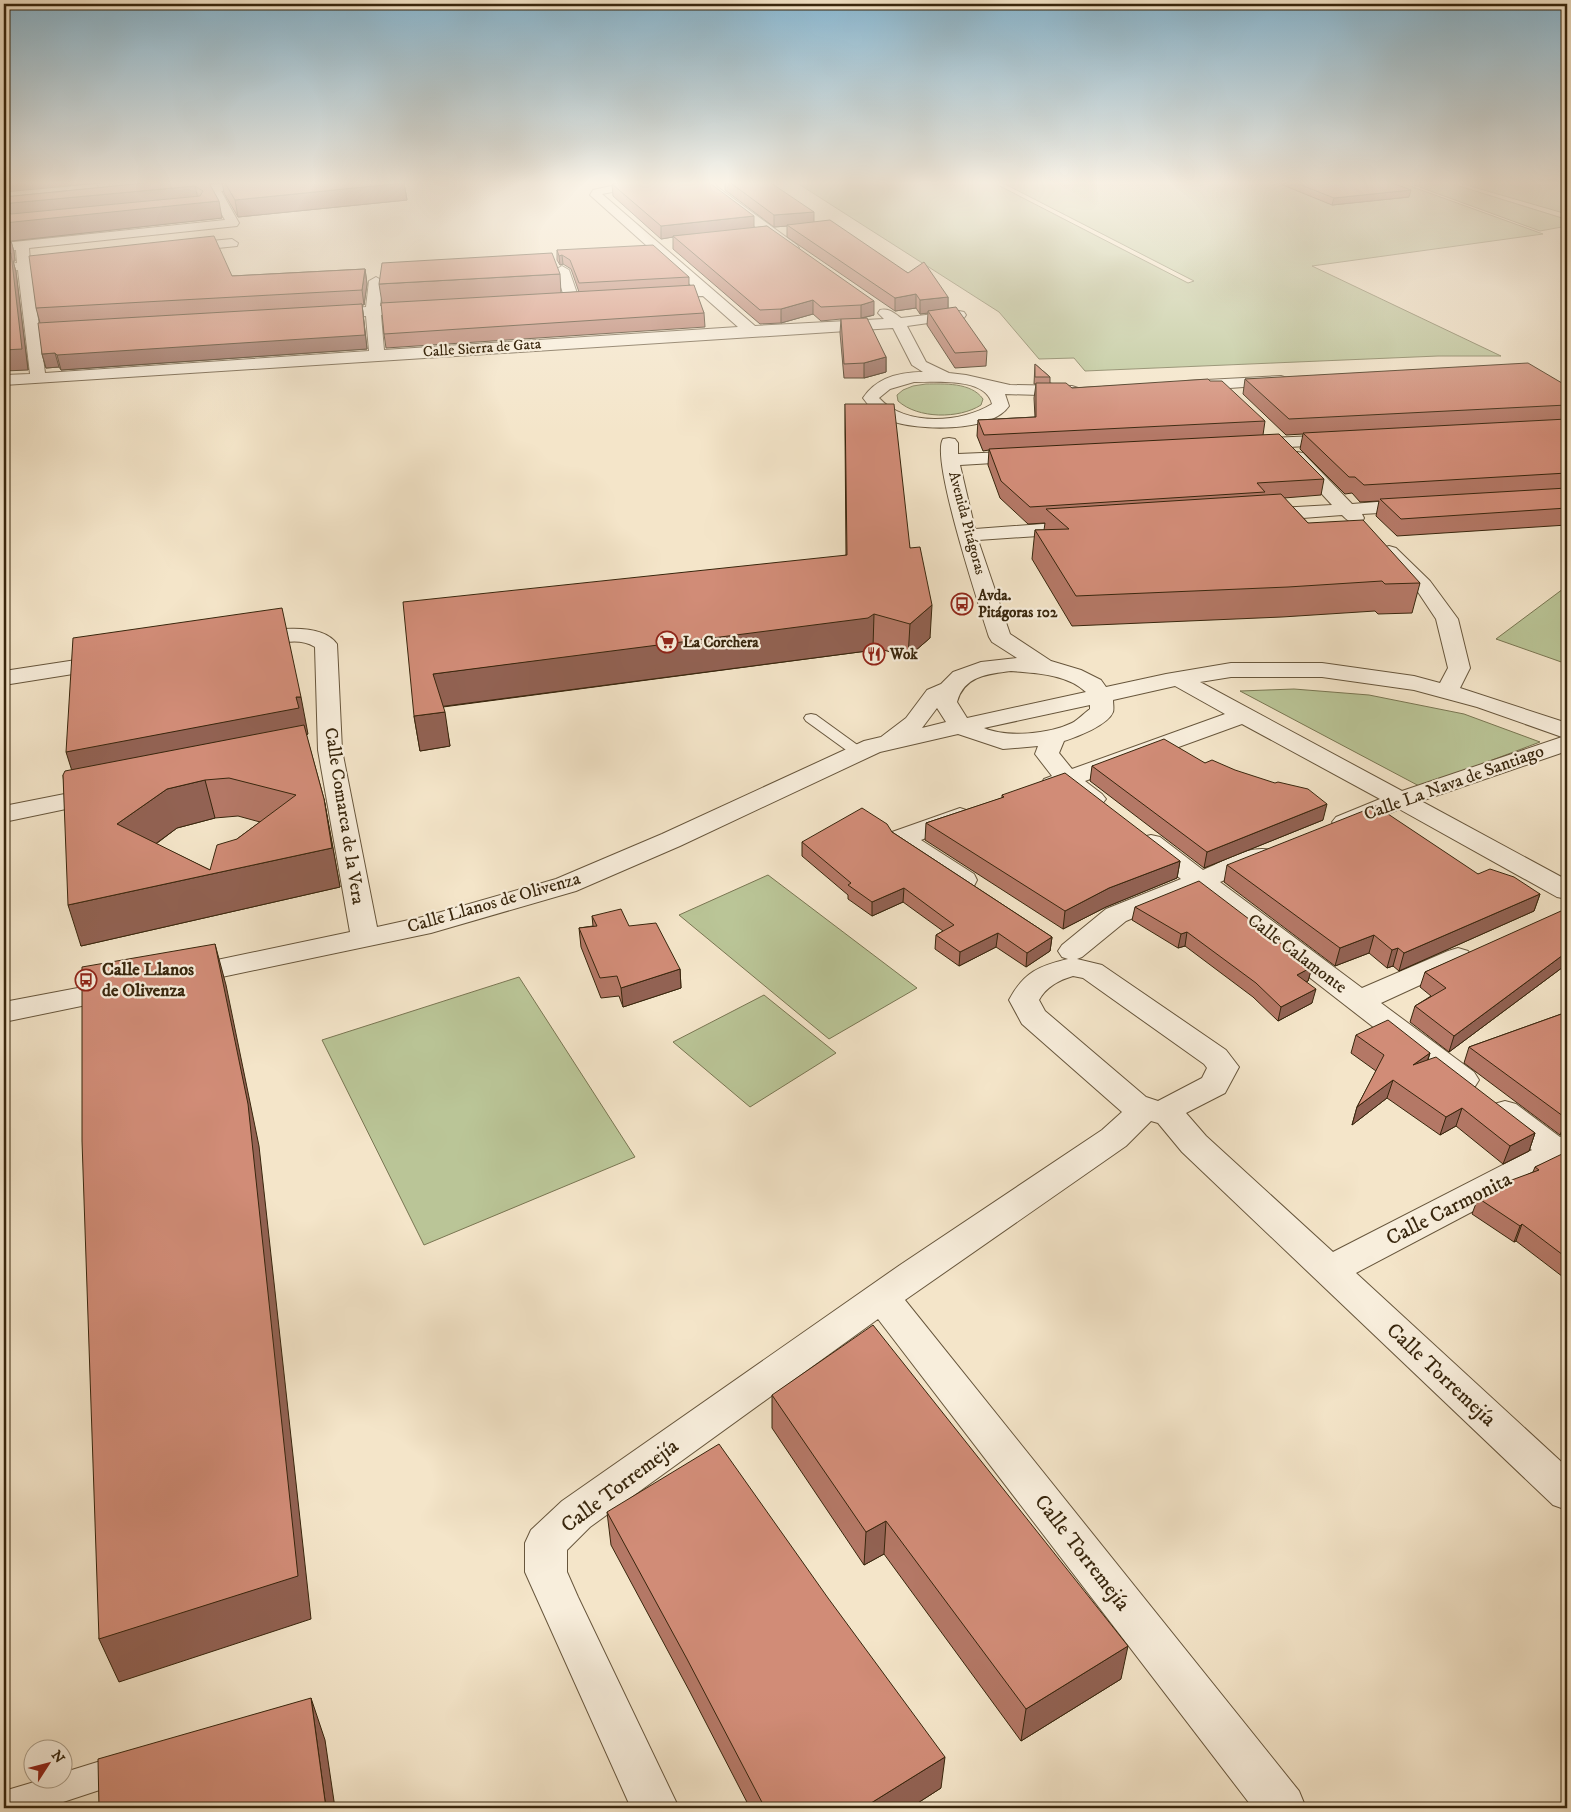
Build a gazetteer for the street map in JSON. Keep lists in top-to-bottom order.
{
  "streets": {
    "street": [
      "Calle Sierra de Gata",
      "Avenida Pitágoras",
      "Calle La Nava de Santiago",
      "Calle Comarca de la Vera",
      "Calle Llanos de Olivenza",
      "Calle Calamonte",
      "Calle Carmonita",
      "Calle Torremejía"
    ]
  },
  "crossings": [
    ["Calle Comarca de la Vera", "Calle Llanos de Olivenza"],
    ["Calle Calamonte", "Calle Carmonita"],
    ["Calle Carmonita", "Calle Torremejía"]
  ],
  "places": {
    "bus stop": ["Avda. Pitágoras 102", "Calle Llanos de Olivenza"],
    "supermarket": ["La Corchera"],
    "restaurant": ["Wok"]
  },
  "north": "top right"
}
